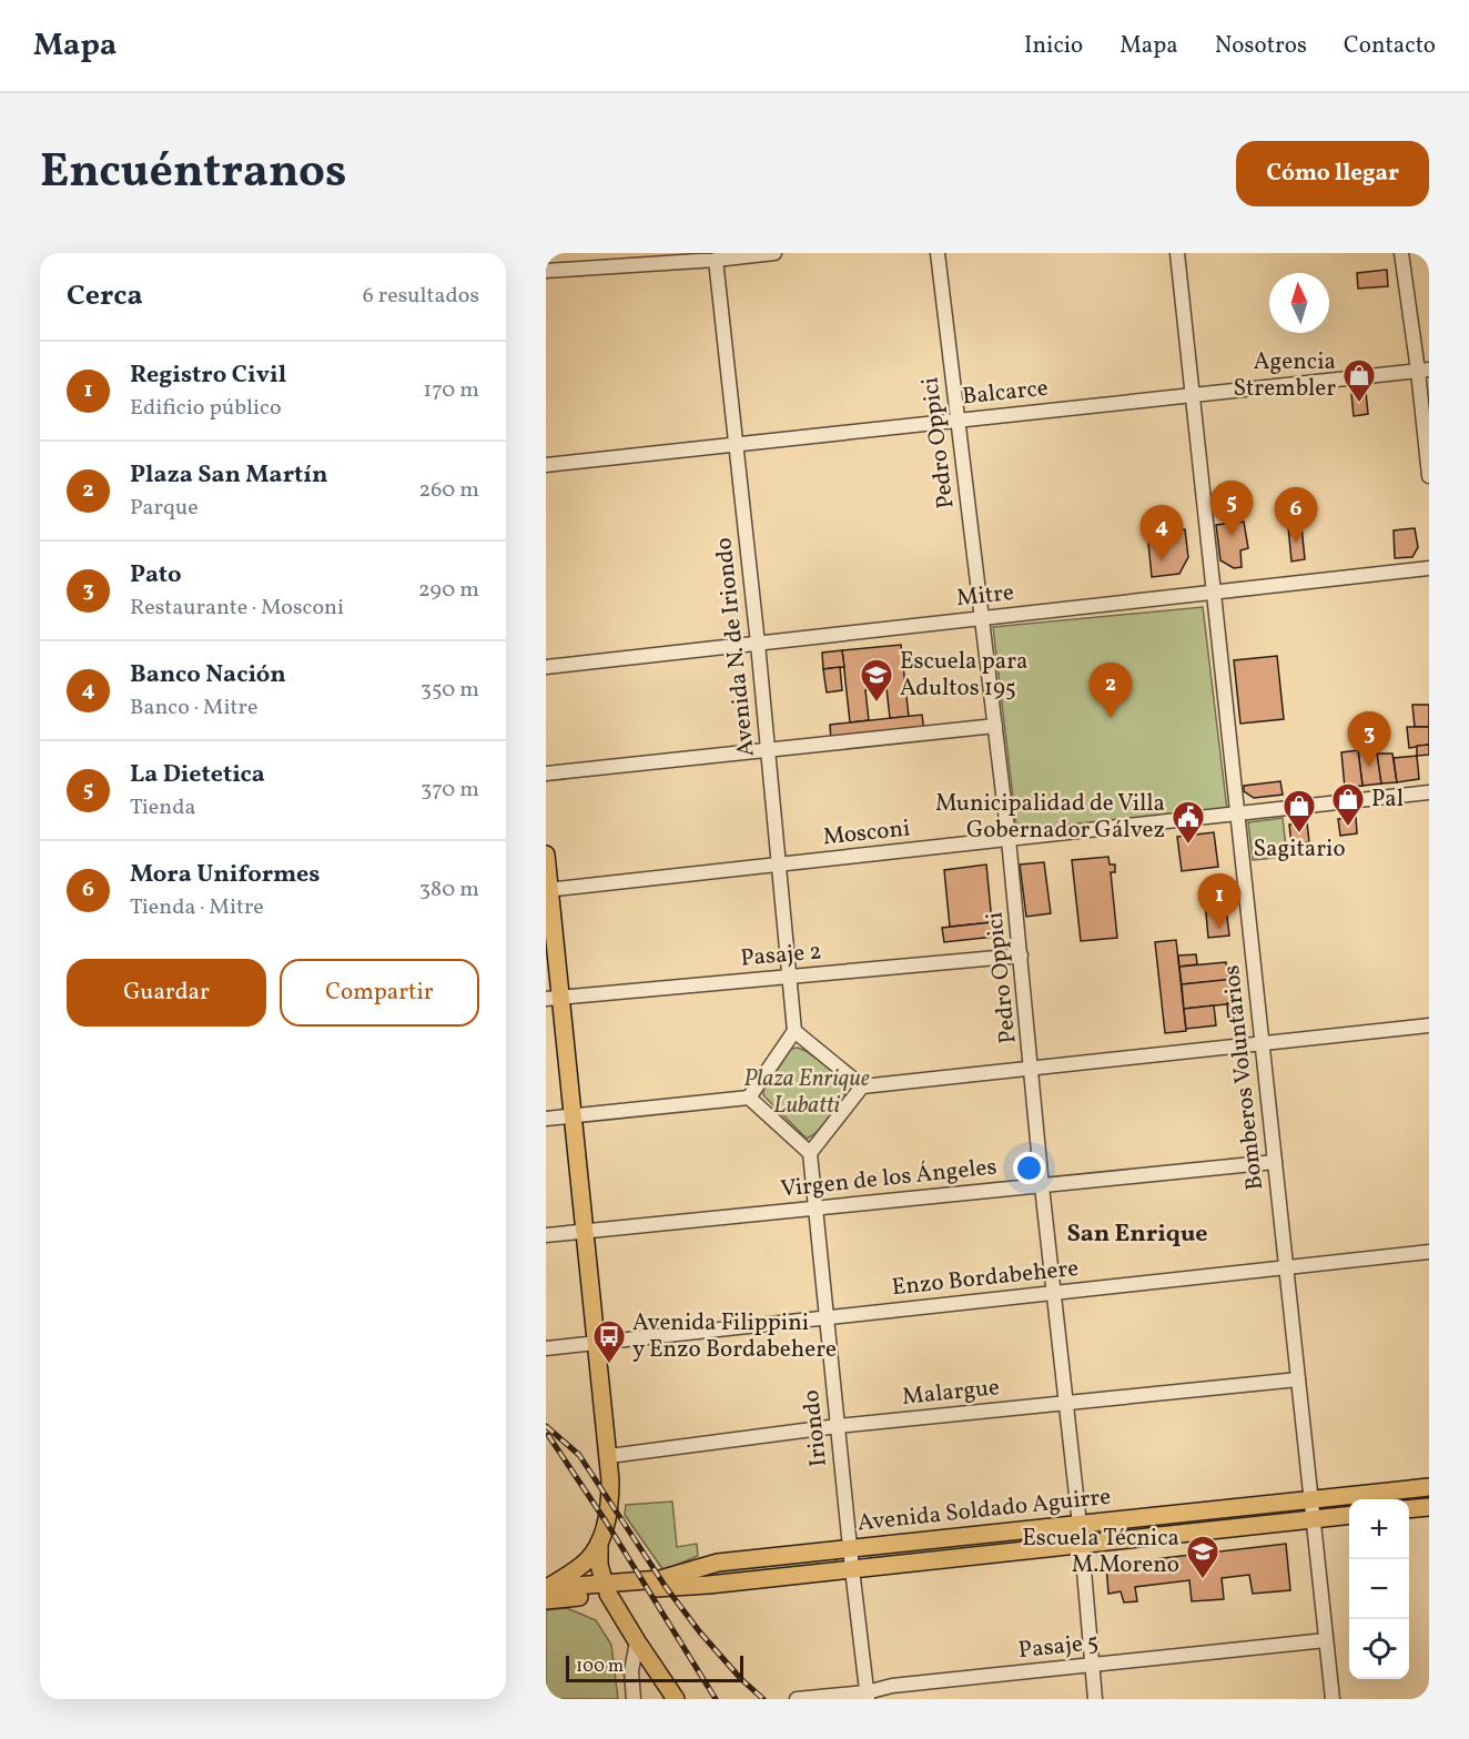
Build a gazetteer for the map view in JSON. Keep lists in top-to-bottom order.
{
  "streets": {
    "main road": ["Avenida Soldado Aguirre"],
    "street": [
      "Balcarce",
      "Pedro Oppici",
      "Mitre",
      "Avenida N. de Iriondo",
      "Mosconi",
      "Pasaje 2",
      "Bomberos Voluntarios",
      "Virgen de los Ángeles",
      "Enzo Bordabehere",
      "Malargue",
      "Iriondo",
      "Pasaje 5"
    ]
  },
  "crossings": [
    ["Balcarce", "Pedro Oppici"],
    ["Balcarce", "Avenida N. de Iriondo"],
    ["Balcarce", "Bomberos Voluntarios"],
    ["Pedro Oppici", "Mitre"],
    ["Pedro Oppici", "Mosconi"],
    ["Pedro Oppici", "Pasaje 2"],
    ["Pedro Oppici", "Virgen de los Ángeles"],
    ["Pedro Oppici", "Enzo Bordabehere"],
    ["Pedro Oppici", "Malargue"],
    ["Pedro Oppici", "Avenida Soldado Aguirre"],
    ["Pedro Oppici", "Pasaje 5"],
    ["Mitre", "Avenida N. de Iriondo"],
    ["Mitre", "Bomberos Voluntarios"],
    ["Avenida N. de Iriondo", "Mosconi"],
    ["Avenida N. de Iriondo", "Pasaje 2"],
    ["Mosconi", "Bomberos Voluntarios"],
    ["Bomberos Voluntarios", "Virgen de los Ángeles"],
    ["Bomberos Voluntarios", "Enzo Bordabehere"],
    ["Bomberos Voluntarios", "Malargue"],
    ["Bomberos Voluntarios", "Avenida Soldado Aguirre"],
    ["Bomberos Voluntarios", "Pasaje 5"],
    ["Virgen de los Ángeles", "Iriondo"],
    ["Enzo Bordabehere", "Iriondo"],
    ["Malargue", "Iriondo"],
    ["Iriondo", "Avenida Soldado Aguirre"],
    ["Iriondo", "Pasaje 5"]
  ],
  "districts": ["San Enrique"],
  "parks": ["Plaza Enrique Lubatti"],
  "places": {
    "shop": ["Agencia Strembler", "Pal", "Sagitario"],
    "school or university": ["Escuela para Adultos 195", "Escuela Técnica M.Moreno"],
    "public building": ["Municipalidad de Villa Gobernador Gálvez"],
    "bus stop": ["Avenida Filippini y Enzo Bordabehere"]
  },
  "scale_bar": "100 m",
  "north": "top",
  "page": {
    "header": "Mapa",
    "nav": [
      "Inicio",
      "Mapa",
      "Nosotros",
      "Contacto"
    ],
    "title": "Encuéntranos",
    "buttons": [
      "Cómo llegar",
      ["Guardar", "Compartir"]
    ],
    "heading": ["Cerca", "6 resultados"],
    "list": [
      {
        "mark": "1",
        "name": "Registro Civil",
        "note": "Edificio público",
        "value": "170 m"
      },
      {
        "mark": "2",
        "name": "Plaza San Martín",
        "note": "Parque",
        "value": "260 m"
      },
      {
        "mark": "3",
        "name": "Pato",
        "note": "Restaurante · Mosconi",
        "value": "290 m"
      },
      {
        "mark": "4",
        "name": "Banco Nación",
        "note": "Banco · Mitre",
        "value": "350 m"
      },
      {
        "mark": "5",
        "name": "La Dietetica",
        "note": "Tienda",
        "value": "370 m"
      },
      {
        "mark": "6",
        "name": "Mora Uniformes",
        "note": "Tienda · Mitre",
        "value": "380 m"
      }
    ],
    "pins": [
      "5",
      "6",
      "4",
      "2",
      "3",
      "1"
    ],
    "map_buttons": ["+", "−"],
    "scale": "100 m"
  }
}
